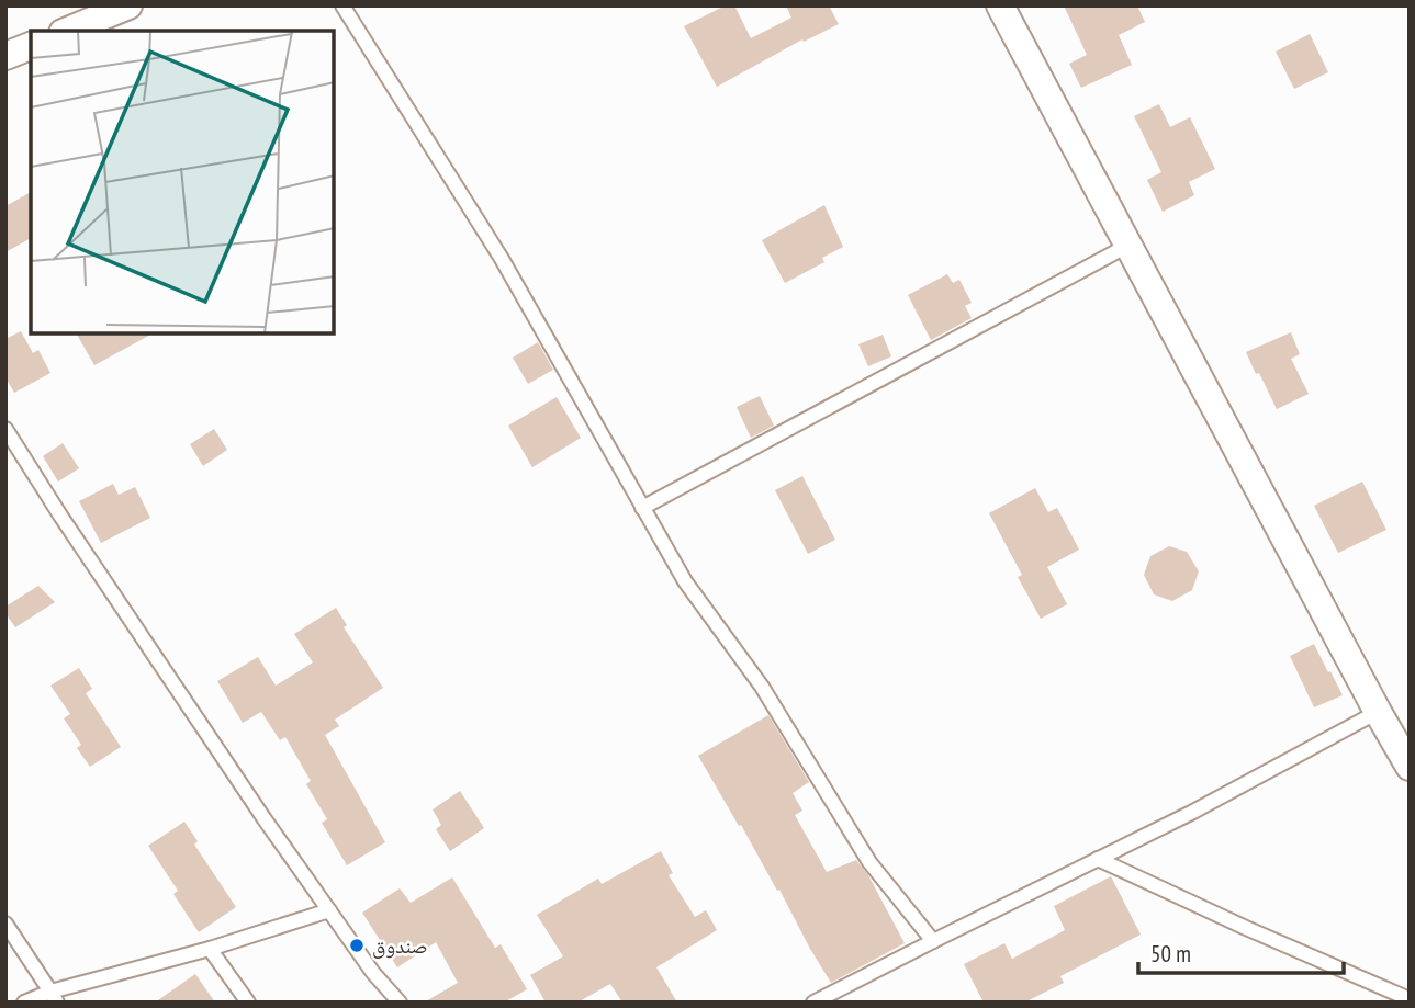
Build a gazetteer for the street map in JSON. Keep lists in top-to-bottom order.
{
  "places": ["صندوق"],
  "scale_bar": "50 m"
}
